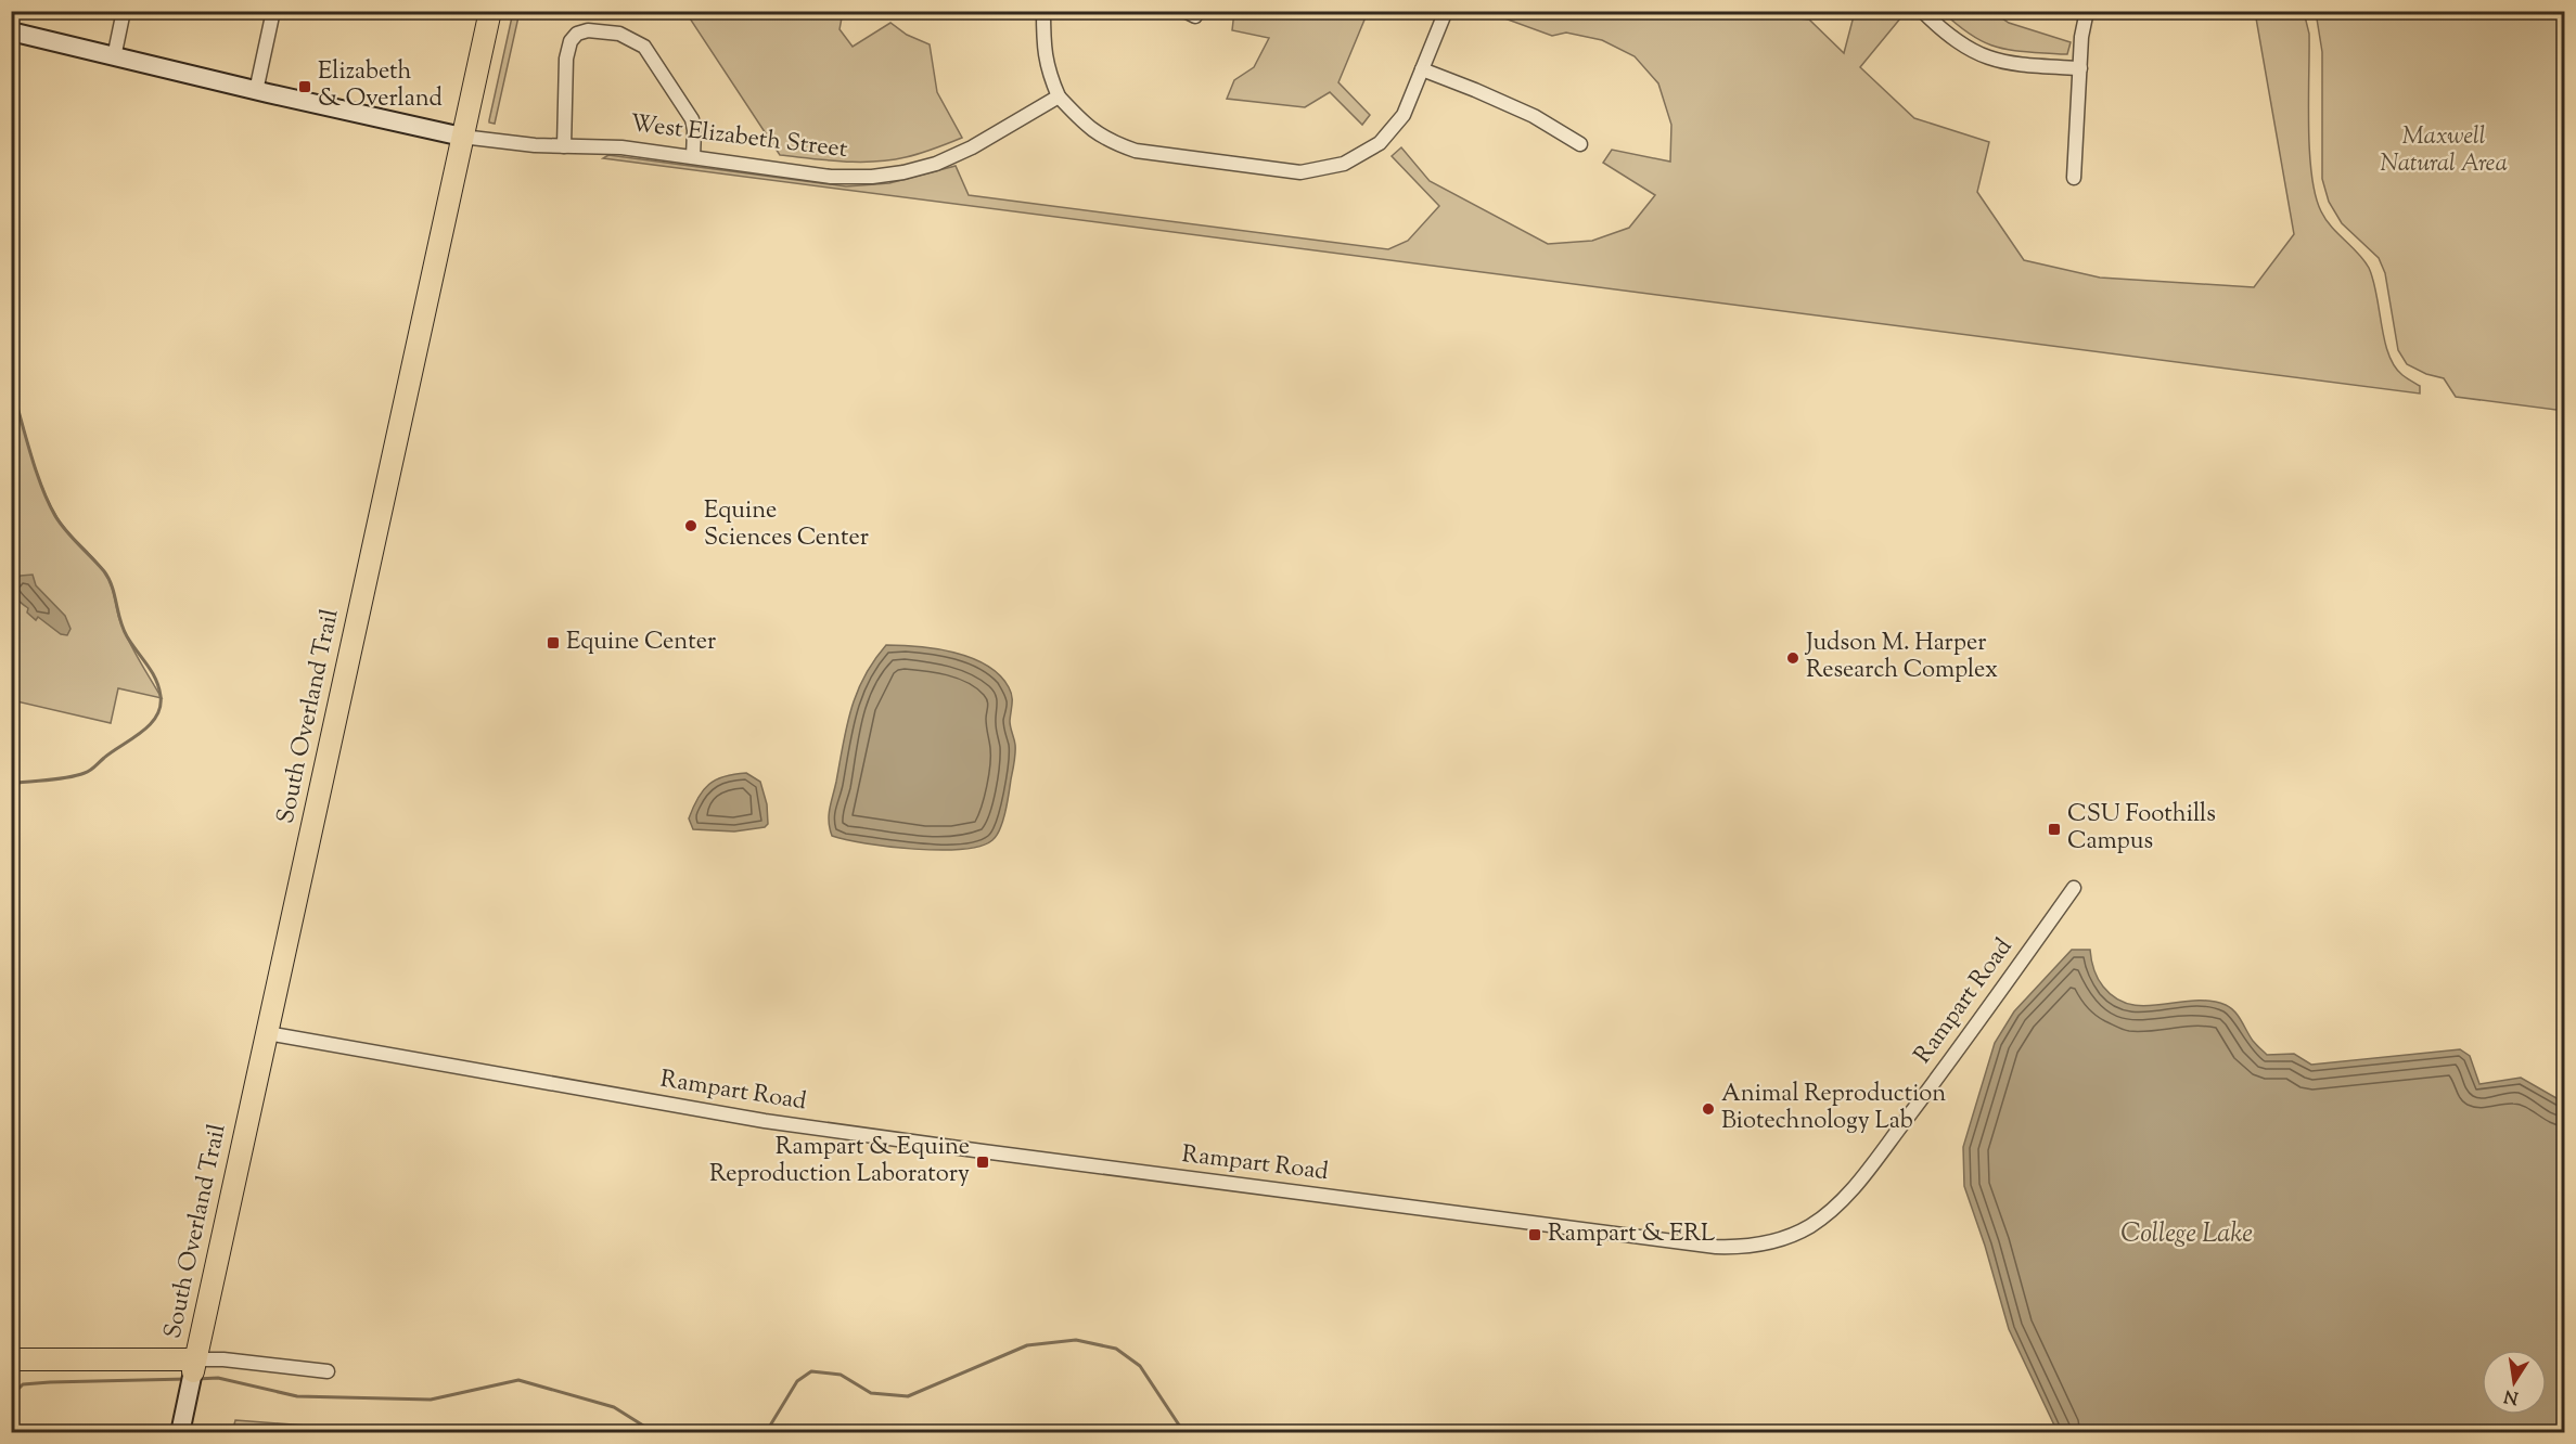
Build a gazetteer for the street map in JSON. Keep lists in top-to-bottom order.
{
  "streets": {
    "main road": ["West Elizabeth Street", "South Overland Trail"],
    "street": ["Rampart Road"]
  },
  "crossings": [
    ["West Elizabeth Street", "South Overland Trail"],
    ["South Overland Trail", "Rampart Road"]
  ],
  "water": ["College Lake"],
  "parks": ["Maxwell Natural Area"],
  "places": {
    "transit": [
      "Elizabeth & Overland",
      "Equine Center",
      "CSU Foothills Campus",
      "Rampart & Equine Reproduction Laboratory",
      "Rampart & ERL"
    ],
    "other": ["Equine Sciences Center", "Judson M. Harper Research Complex", "Animal Reproduction Biotechnology Lab"]
  },
  "north": "bottom"
}
